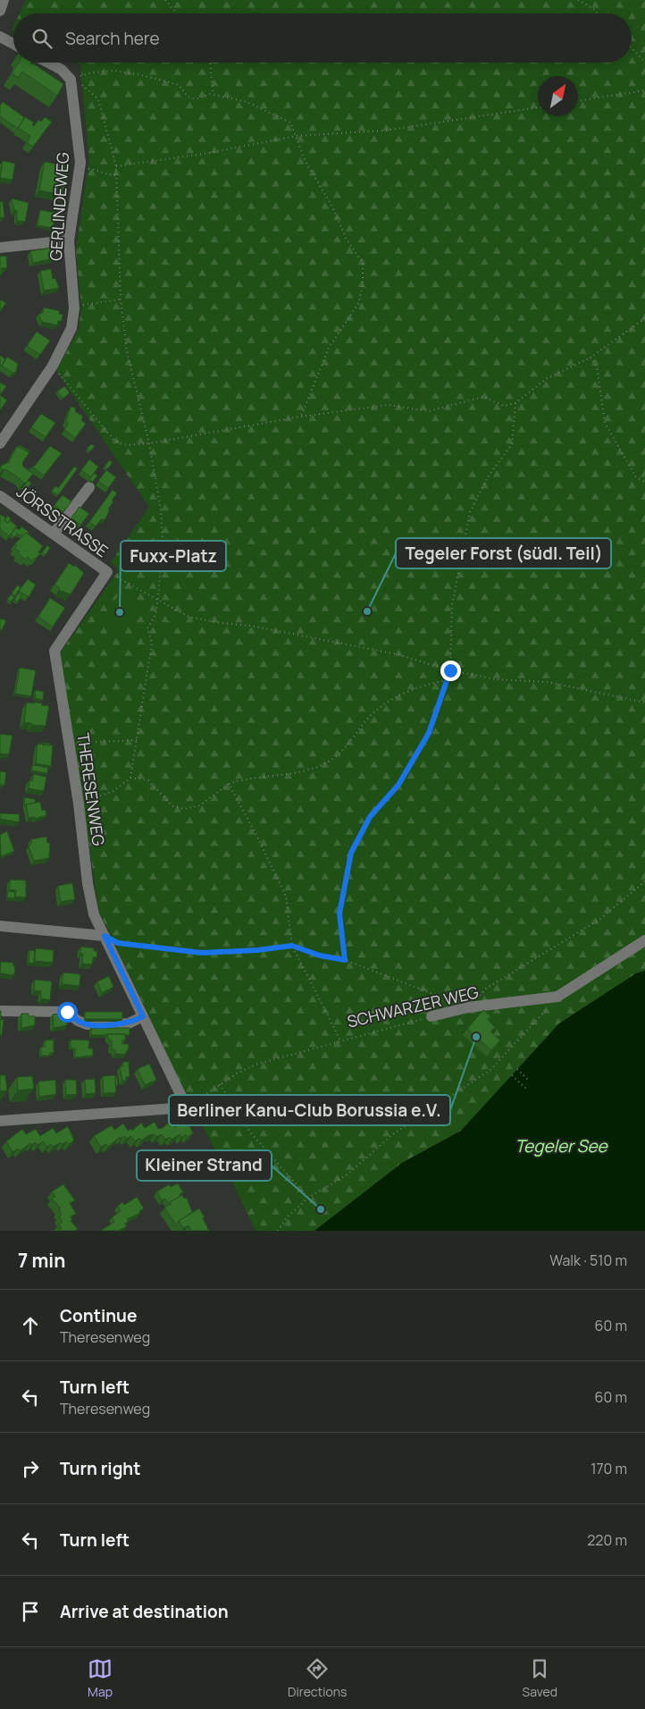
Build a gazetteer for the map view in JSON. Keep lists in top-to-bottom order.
{
  "streets": {
    "street": [
      "GERLINDEWEG",
      "JÖRSSTRASSE",
      "THERESENWEG",
      "SCHWARZER WEG"
    ]
  },
  "crossings": [
    ["JÖRSSTRASSE", "THERESENWEG"],
    ["THERESENWEG", "SCHWARZER WEG"]
  ],
  "water": ["Tegeler See"],
  "places": [
    "Tegeler Forst (südl. Teil)",
    "Fuxx-Platz",
    "Berliner Kanu-Club Borussia e.V.",
    "Kleiner Strand"
  ],
  "north": "top right",
  "page": {
    "search": "Search here",
    "heading": ["7 min", "Walk · 510 m"],
    "list": [
      ["Continue", "Theresenweg", "60 m"],
      ["Turn left", "Theresenweg", "60 m"],
      ["Turn right", "170 m"],
      ["Turn left", "220 m"],
      "Arrive at destination"
    ],
    "nav": ["Map", "Directions", "Saved"]
  }
}
